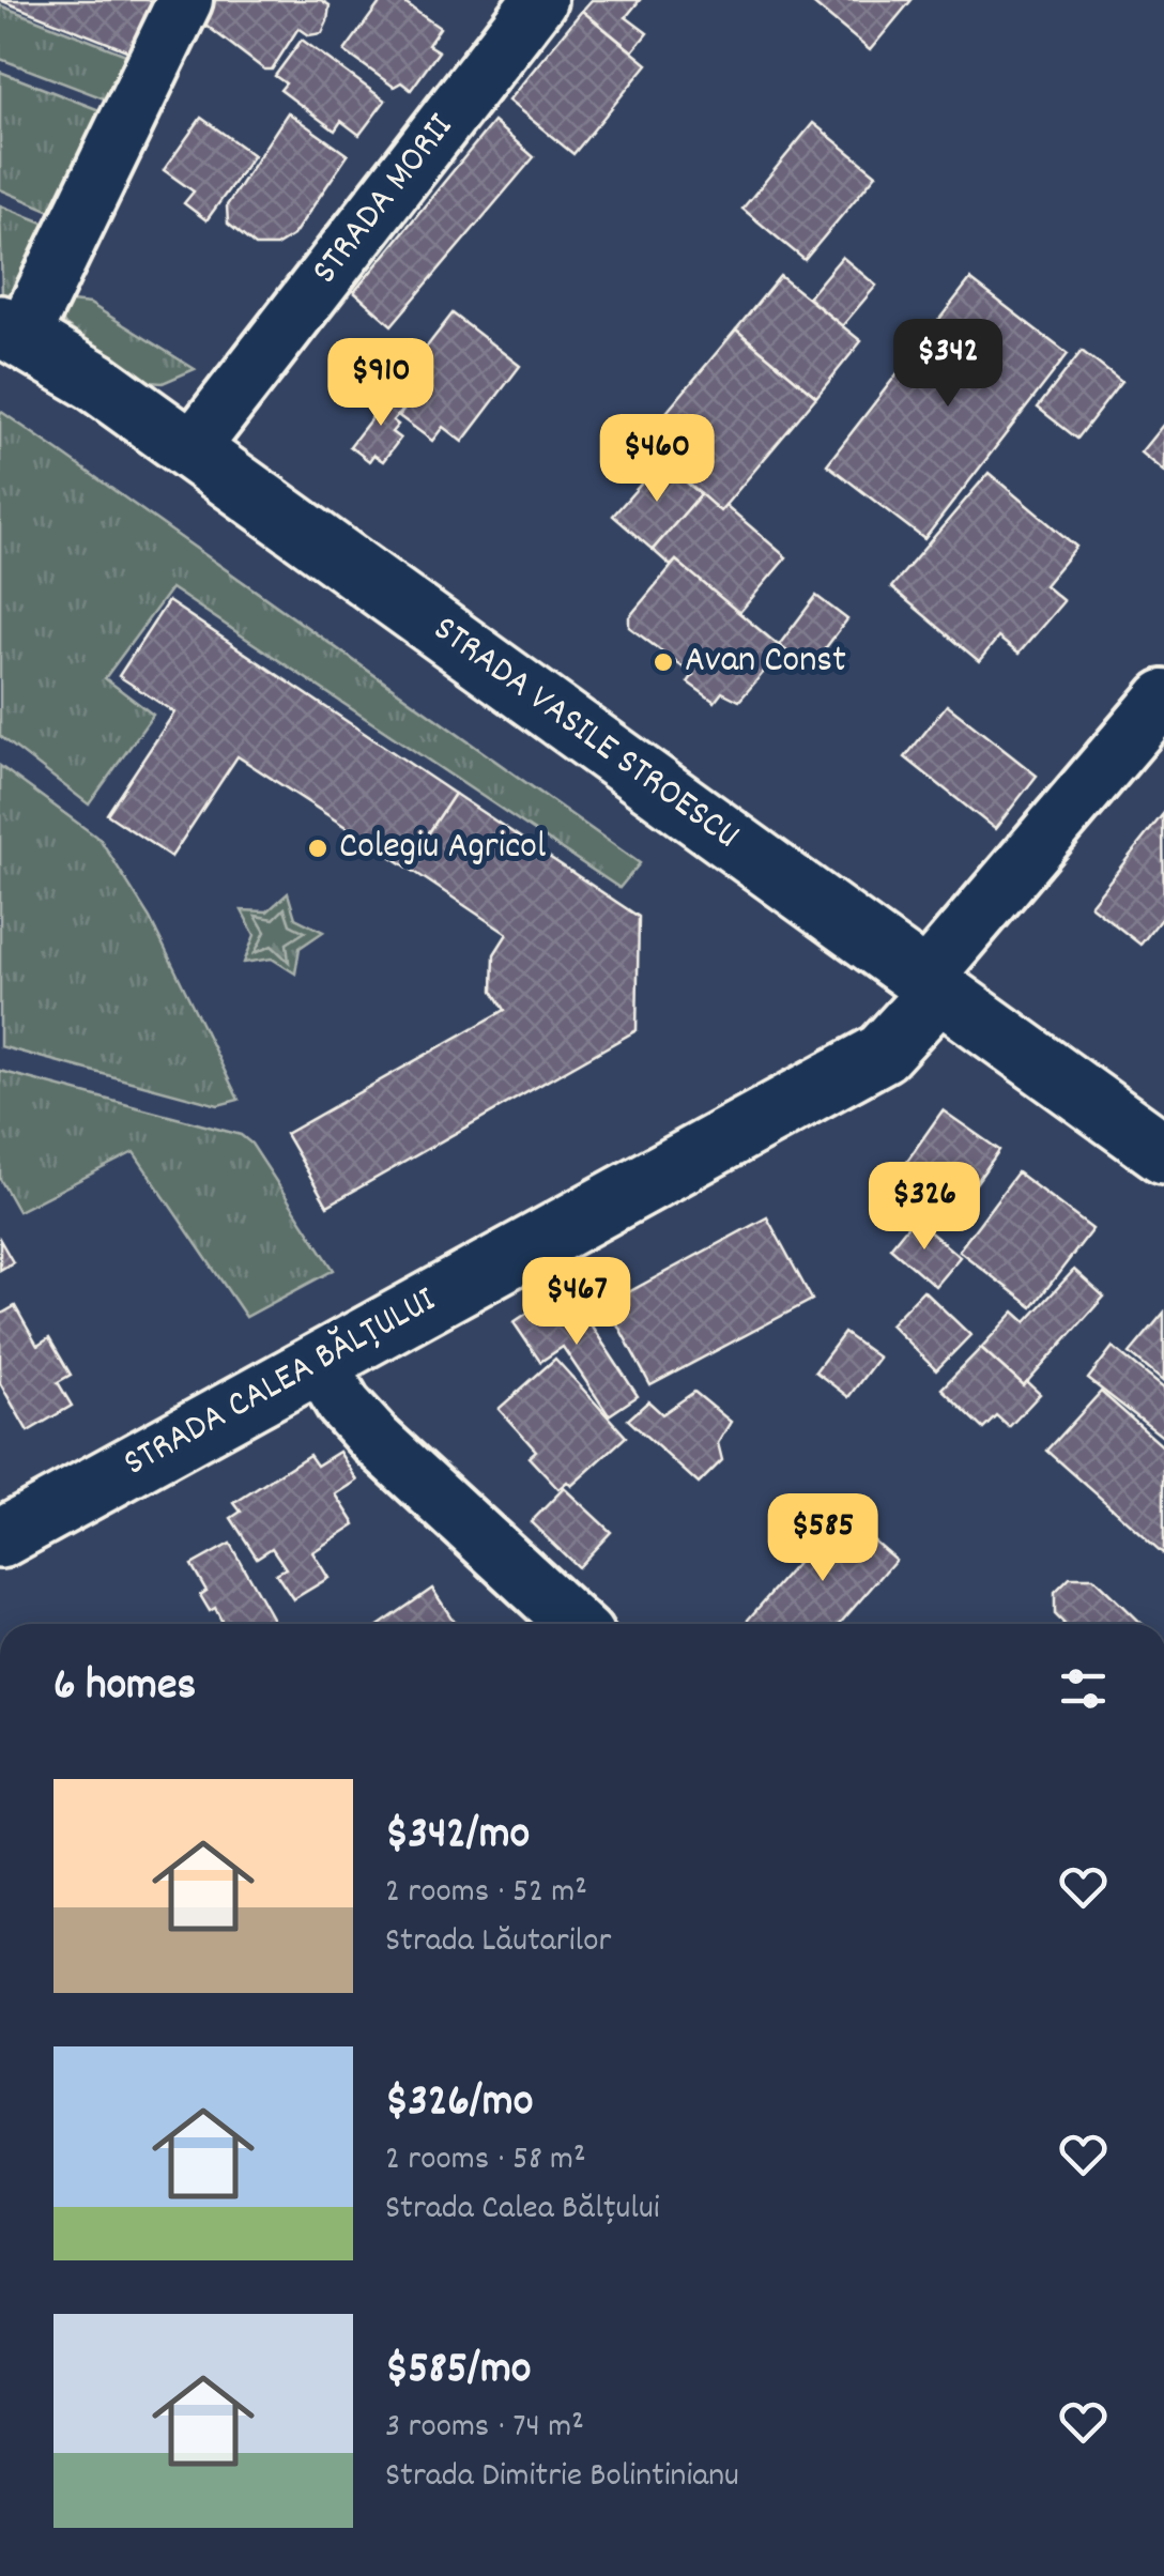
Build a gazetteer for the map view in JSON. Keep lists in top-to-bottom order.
{
  "streets": {
    "main road": ["STRADA VASILE STROESCU", "STRADA CALEA BĂLȚULUI"],
    "street": ["STRADA MORII"]
  },
  "crossings": [
    ["STRADA MORII", "STRADA VASILE STROESCU"],
    ["STRADA VASILE STROESCU", "STRADA CALEA BĂLȚULUI"]
  ],
  "places": ["Avan Const", "Colegiu Agricol"],
  "page": {
    "price": [
      "$342",
      "$910",
      "$460",
      "$326",
      "$467",
      "$585"
    ],
    "heading": "6 homes",
    "list": [
      {
        "name": "$342/mo",
        "note": "2 rooms · 52 m² · Strada Lăutarilor"
      },
      {
        "name": "$326/mo",
        "note": "2 rooms · 58 m² · Strada Calea Bălțului"
      },
      {
        "name": "$585/mo",
        "note": "3 rooms · 74 m² · Strada Dimitrie Bolintinianu"
      }
    ]
  }
}
